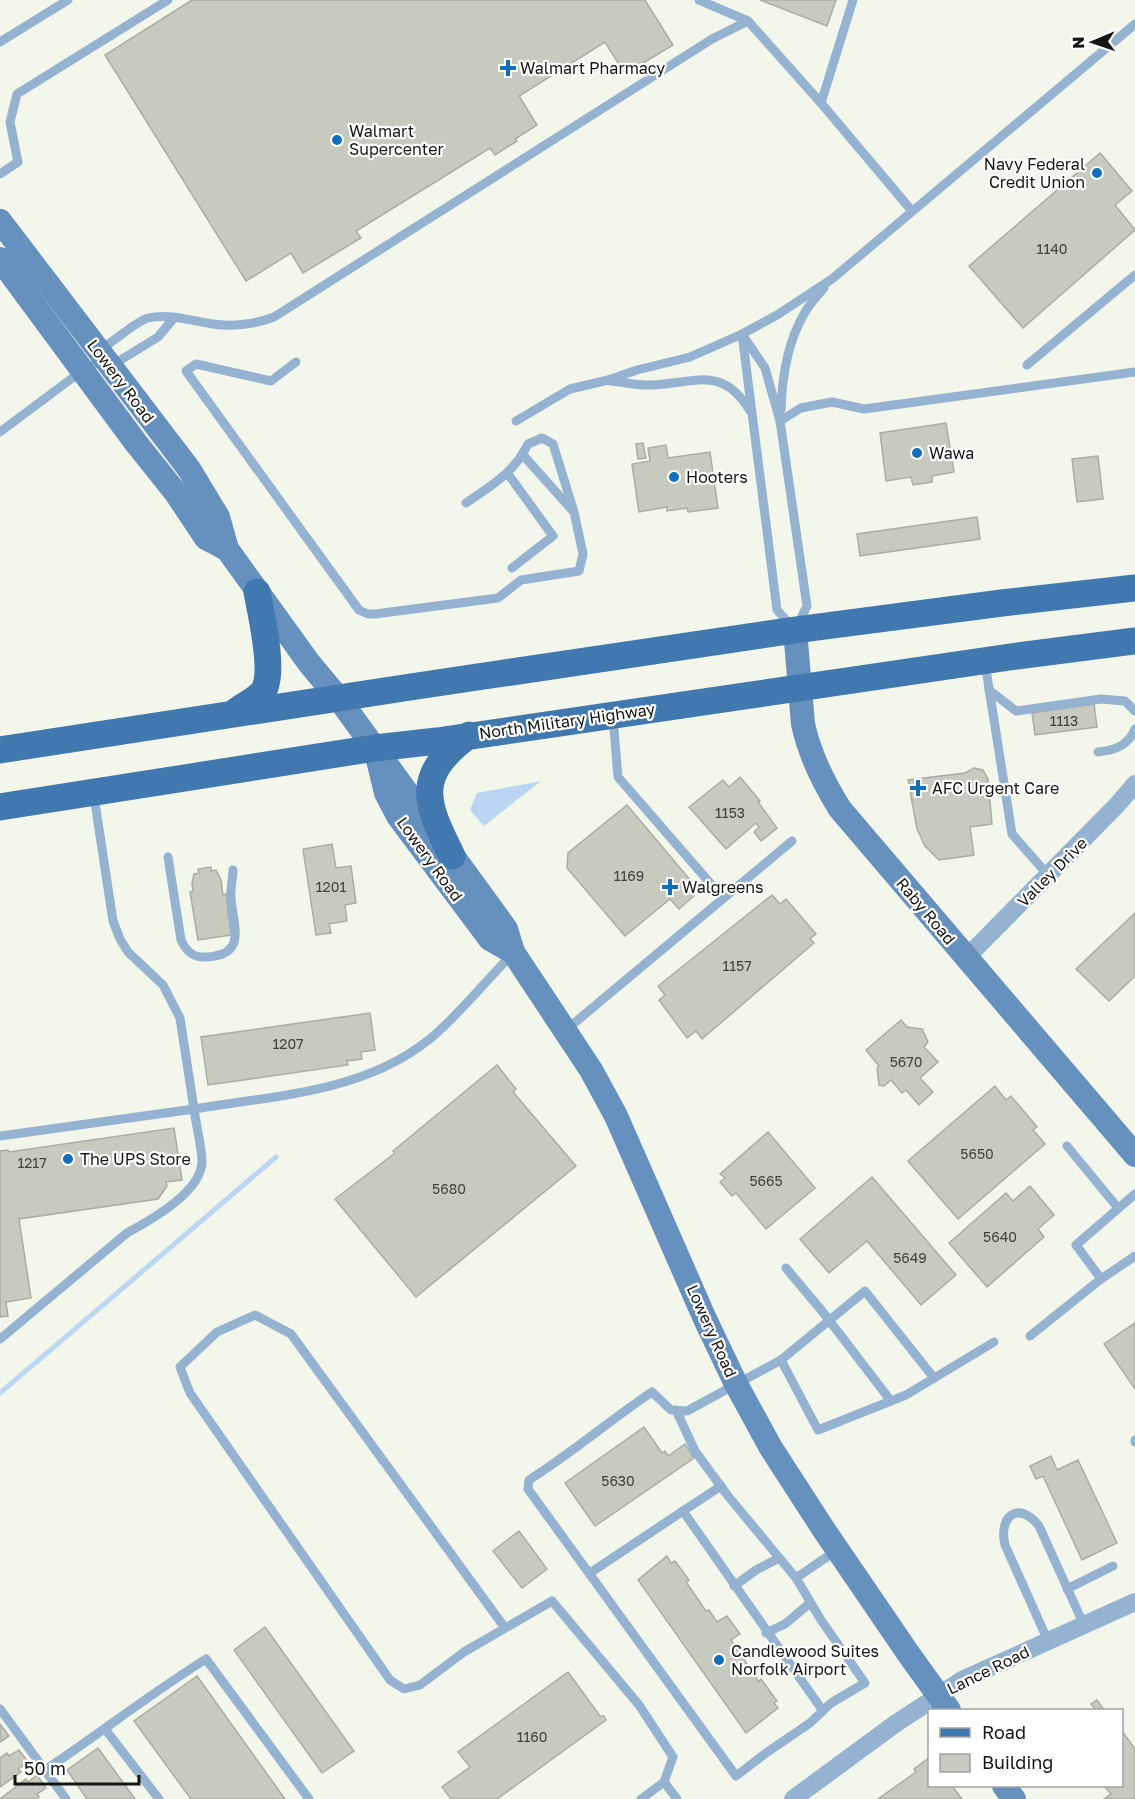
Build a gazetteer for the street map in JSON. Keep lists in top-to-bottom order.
{
  "streets": {
    "main road": ["North Military Highway"],
    "street": [
      "Lowery Road",
      "Valley Drive",
      "Raby Road",
      "Lance Road"
    ]
  },
  "crossings": [
    ["Lowery Road", "North Military Highway"],
    ["Lowery Road", "Lance Road"],
    ["North Military Highway", "Raby Road"],
    ["Valley Drive", "Raby Road"]
  ],
  "places": {
    "health": ["Walmart Pharmacy", "AFC Urgent Care", "Walgreens"],
    "other": [
      "Walmart Supercenter",
      "Navy Federal Credit Union",
      "Wawa",
      "Hooters",
      "The UPS Store",
      "Candlewood Suites Norfolk Airport"
    ]
  },
  "house_numbers": [
    "1140",
    "1113",
    "1153",
    "1169",
    "1201",
    "1157",
    "1207",
    "5670",
    "5650",
    "1217",
    "5665",
    "5680",
    "5640",
    "5649",
    "5630",
    "1160"
  ],
  "legend": ["Road", "Building"],
  "scale_bar": "50 m",
  "north": "left"
}
